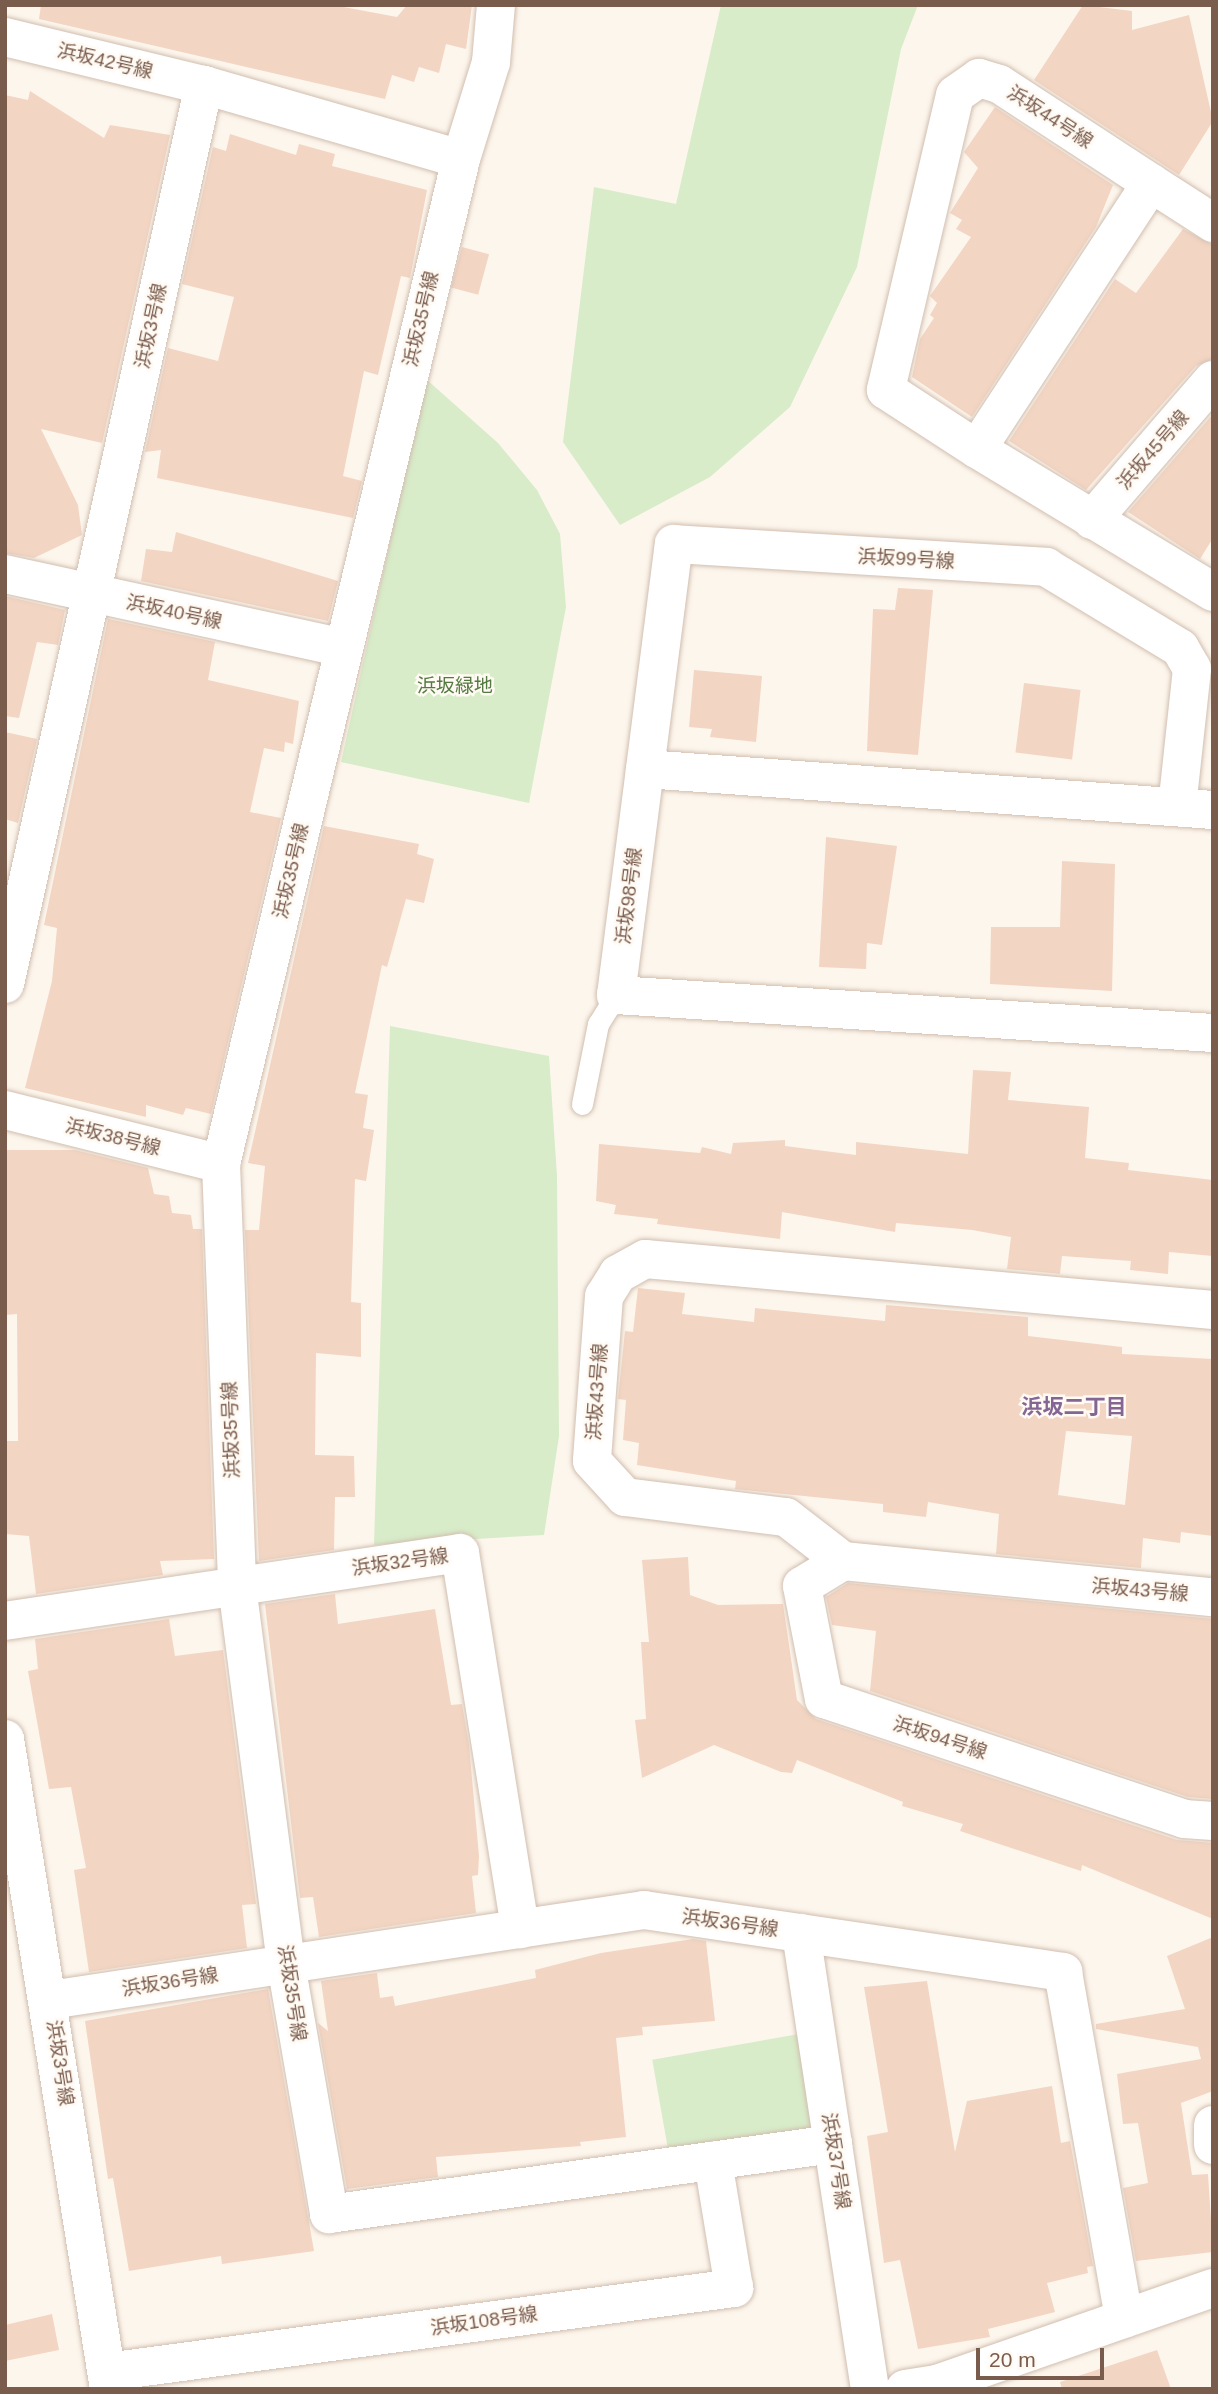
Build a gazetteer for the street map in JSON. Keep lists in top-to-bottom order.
{
  "streets": {
    "street": [
      "浜坂42号線",
      "浜坂44号線",
      "浜坂35号線",
      "浜坂3号線",
      "浜坂45号線",
      "浜坂99号線",
      "浜坂40号線",
      "浜坂98号線",
      "浜坂38号線",
      "浜坂43号線",
      "浜坂32号線",
      "浜坂94号線",
      "浜坂36号線",
      "浜坂37号線",
      "浜坂108号線"
    ]
  },
  "crossings": [
    ["浜坂42号線", "浜坂3号線"],
    ["浜坂44号線", "浜坂45号線"],
    ["浜坂35号線", "浜坂40号線"],
    ["浜坂35号線", "浜坂38号線"],
    ["浜坂35号線", "浜坂32号線"],
    ["浜坂35号線", "浜坂36号線"],
    ["浜坂35号線", "浜坂37号線"],
    ["浜坂35号線", "浜坂108号線"],
    ["浜坂3号線", "浜坂40号線"],
    ["浜坂3号線", "浜坂36号線"],
    ["浜坂3号線", "浜坂108号線"],
    ["浜坂99号線", "浜坂98号線"],
    ["浜坂43号線", "浜坂94号線"],
    ["浜坂32号線", "浜坂36号線"],
    ["浜坂36号線", "浜坂37号線"]
  ],
  "districts": ["浜坂二丁目"],
  "parks": ["浜坂緑地"],
  "scale_bar": "20 m"
}
